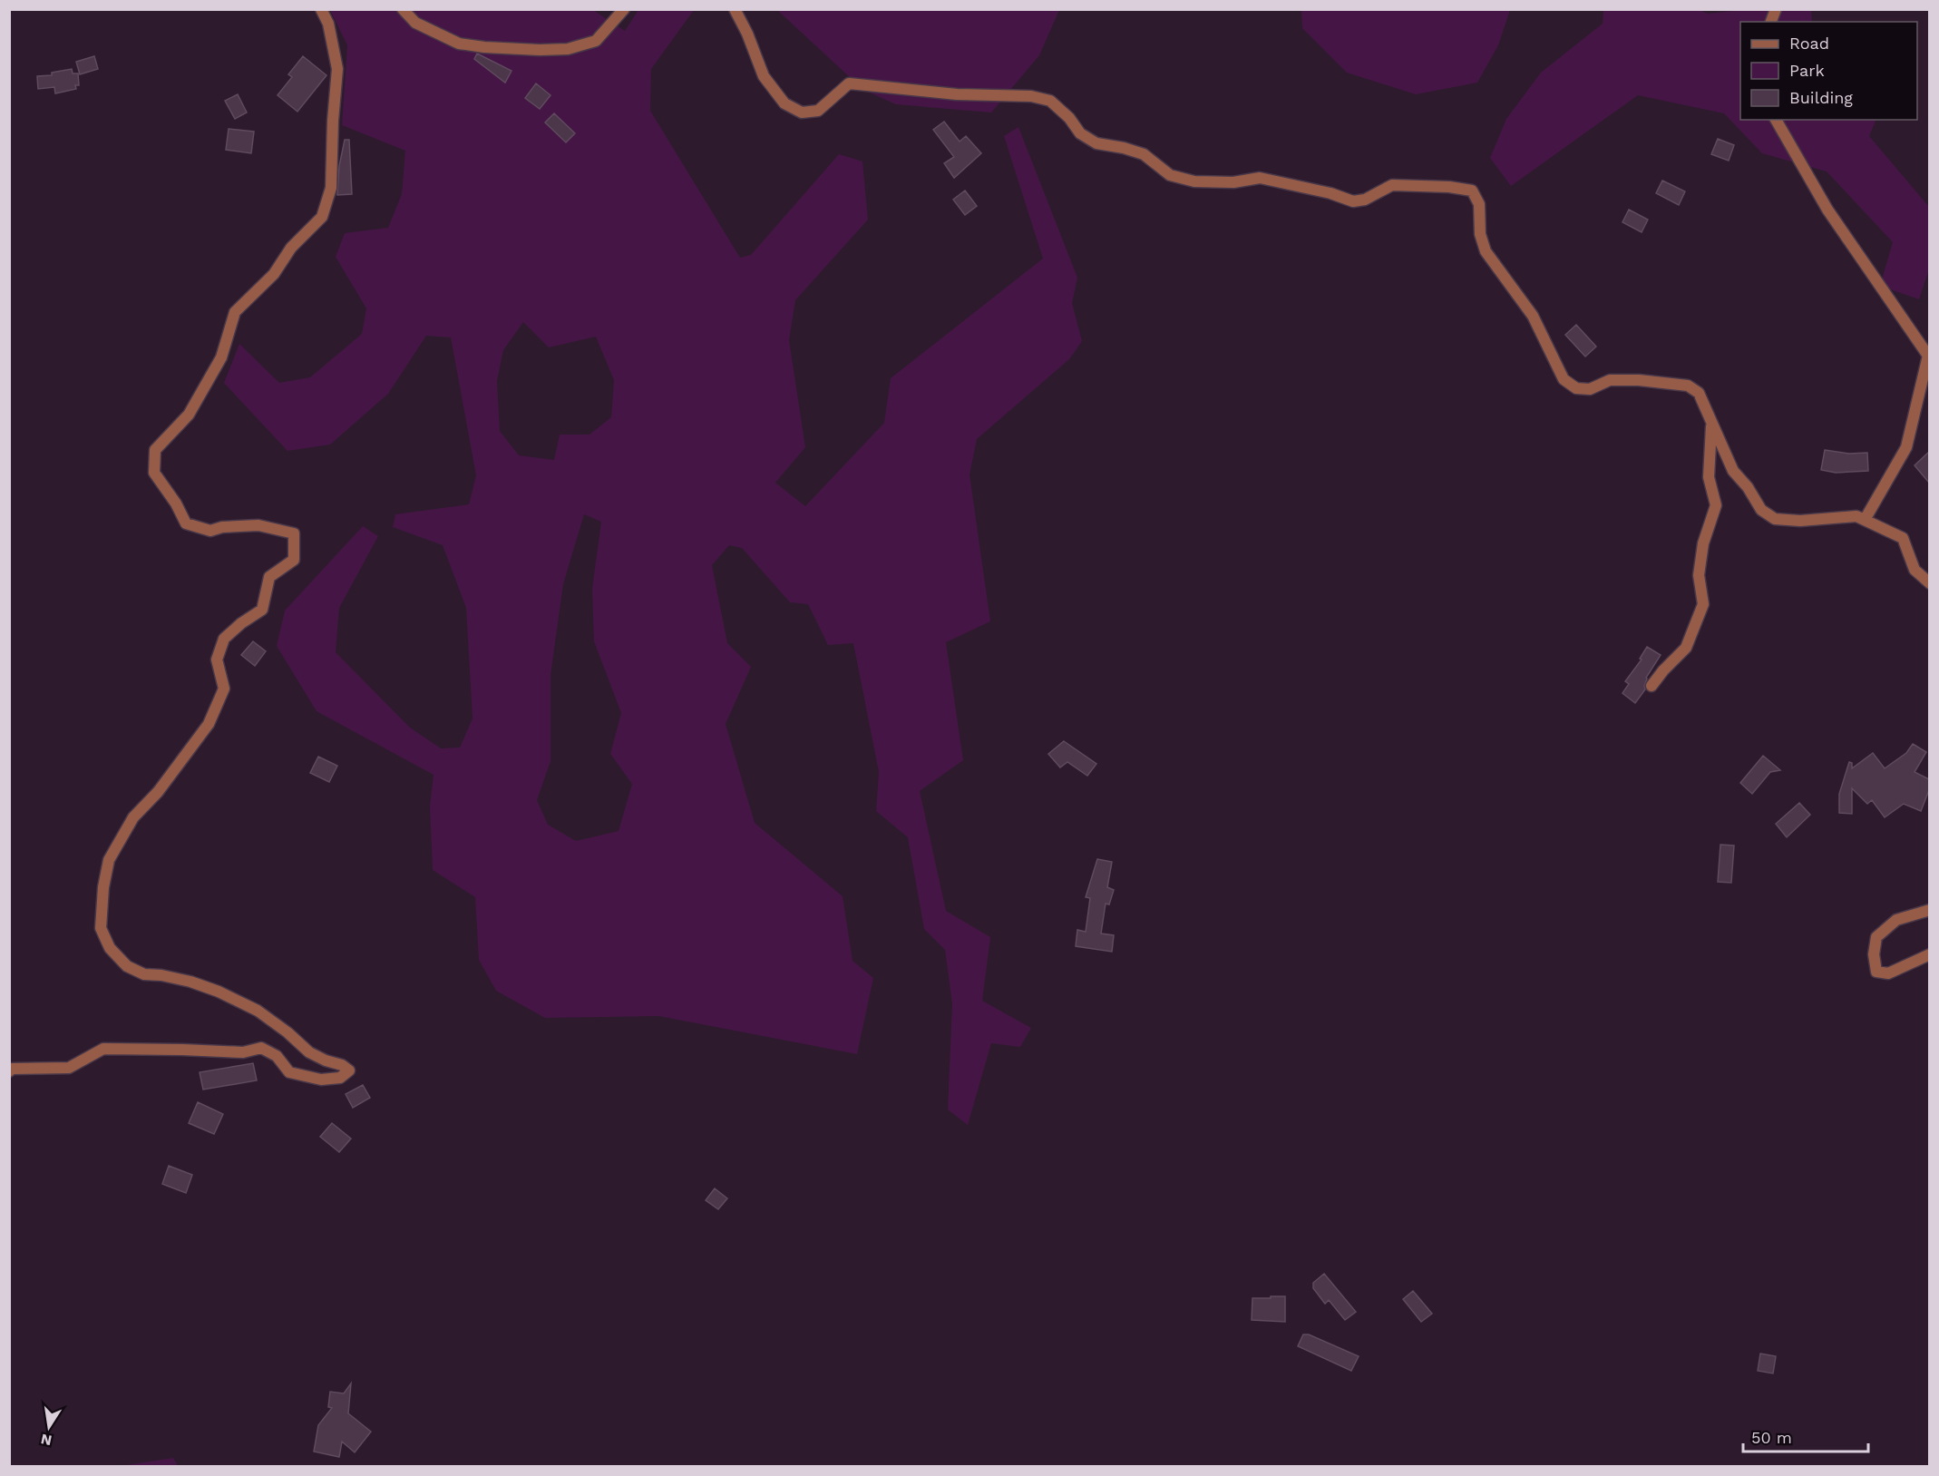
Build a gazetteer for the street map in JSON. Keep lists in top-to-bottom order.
{
  "legend": ["Road", "Park", "Building"],
  "scale_bar": "50 m",
  "north": "bottom"
}
